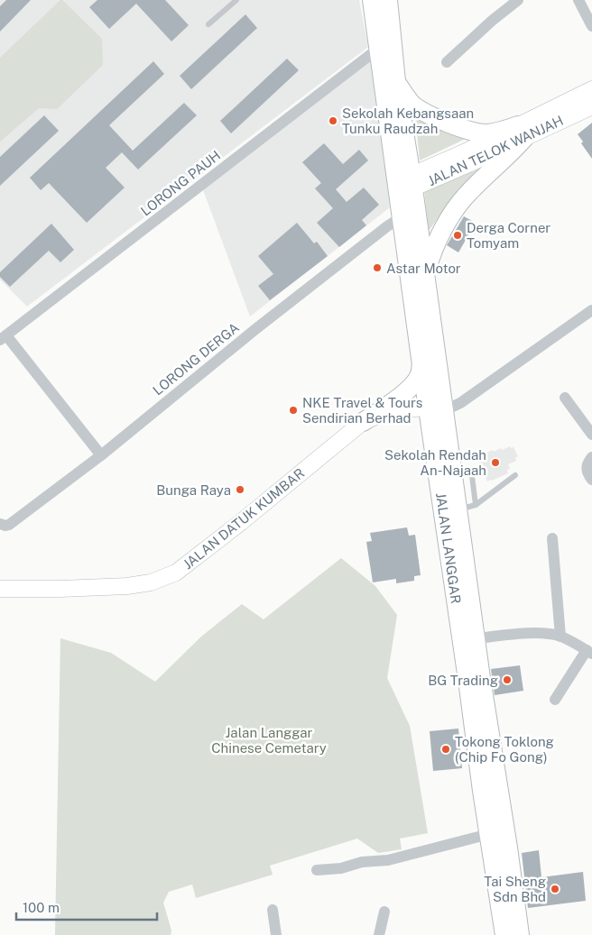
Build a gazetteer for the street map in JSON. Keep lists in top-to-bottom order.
{
  "streets": {
    "main road": ["JALAN TELOK WANJAH", "JALAN DATUK KUMBAR", "JALAN LANGGAR"],
    "street": ["LORONG PAUH", "LORONG DERGA"]
  },
  "crossings": [
    ["JALAN TELOK WANJAH", "JALAN LANGGAR"],
    ["LORONG PAUH", "JALAN LANGGAR"],
    ["LORONG DERGA", "JALAN LANGGAR"],
    ["JALAN DATUK KUMBAR", "JALAN LANGGAR"]
  ],
  "parks": ["Jalan Langgar Chinese Cemetary"],
  "places": [
    "Sekolah Kebangsaan Tunku Raudzah",
    "Derga Corner Tomyam",
    "Astar Motor",
    "NKE Travel & Tours Sendirian Berhad",
    "Sekolah Rendah An-Najaah",
    "Bunga Raya",
    "BG Trading",
    "Tokong Toklong (Chip Fo Gong)",
    "Tai Sheng Sdn Bhd"
  ],
  "scale_bar": "100 m"
}
